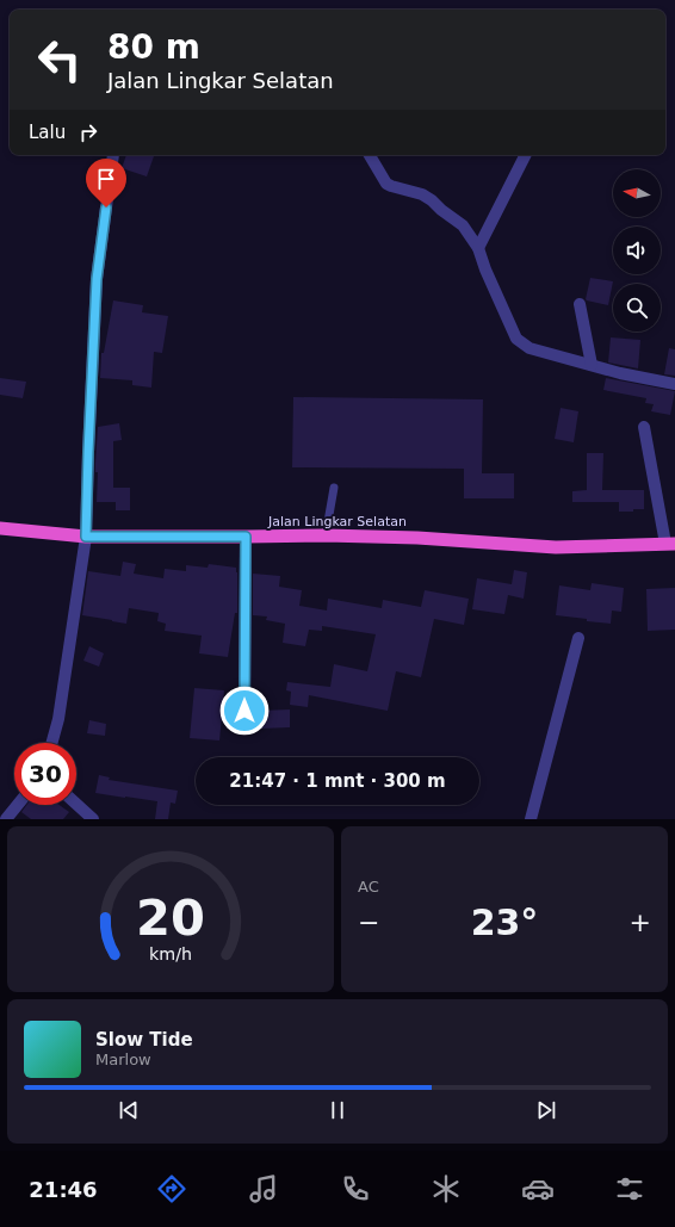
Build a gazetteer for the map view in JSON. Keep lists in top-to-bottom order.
{
  "streets": {
    "highway": ["Jalan Lingkar Selatan"]
  },
  "north": "left",
  "page": {
    "turn": ["80 m", "Jalan Lingkar Selatan"],
    "then": "Lalu",
    "limit": "30",
    "trip": "21:47 · 1 mnt · 300 m",
    "tile": "AC",
    "heat": ["−", "23°", "+"],
    "song": ["Slow Tide", "Marlow"],
    "tabs": "21:46",
    "gauge": ["20", "km/h"]
  }
}
